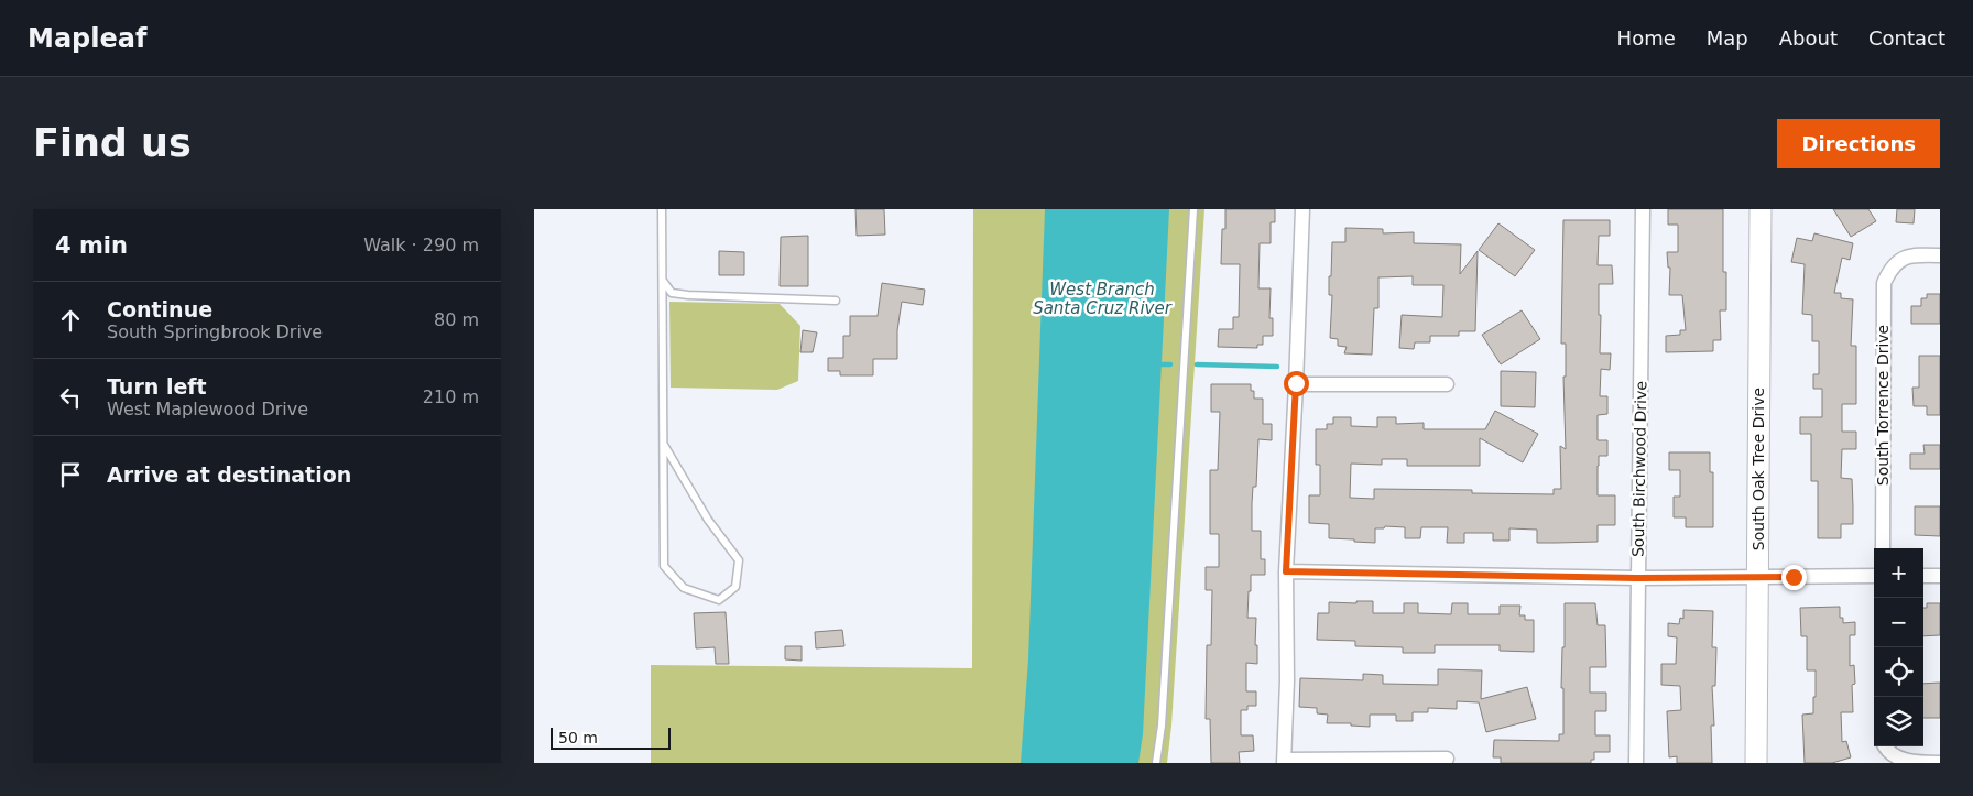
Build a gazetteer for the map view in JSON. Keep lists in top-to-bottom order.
{
  "streets": {
    "street": ["South Torrence Drive", "South Birchwood Drive", "South Oak Tree Drive"]
  },
  "water": ["West Branch Santa Cruz River"],
  "scale_bar": "50 m",
  "page": {
    "header": "Mapleaf",
    "nav": [
      "Home",
      "Map",
      "About",
      "Contact"
    ],
    "buttons": "Directions",
    "title": "Find us",
    "heading": ["4 min", "Walk · 290 m"],
    "list": [
      ["Continue", "South Springbrook Drive", "80 m"],
      ["Turn left", "West Maplewood Drive", "210 m"],
      "Arrive at destination"
    ],
    "map_buttons": ["+", "−"],
    "scale": "50 m"
  }
}
